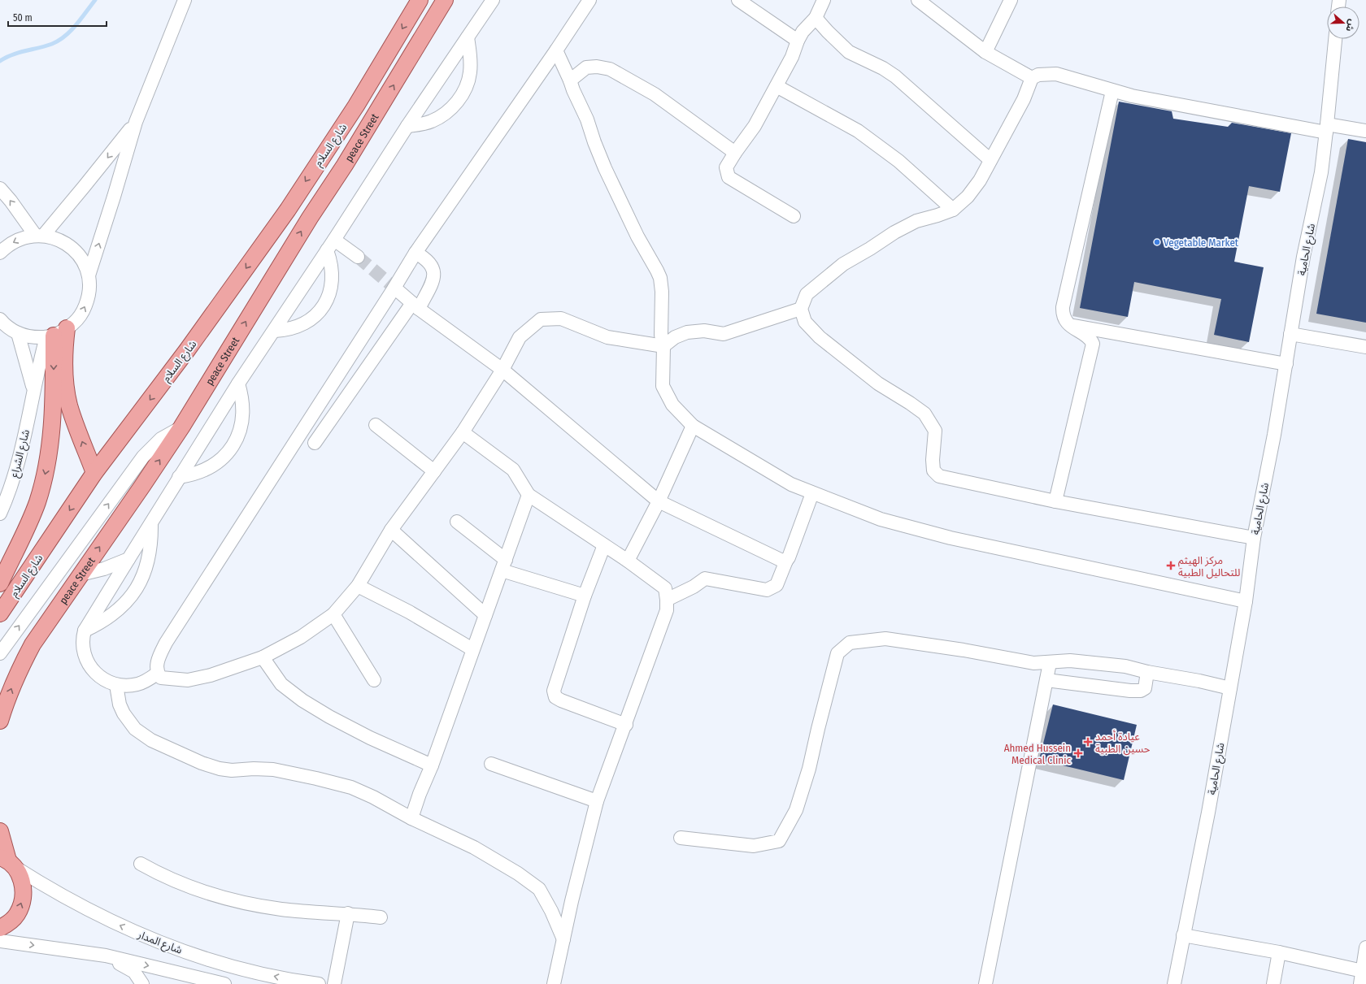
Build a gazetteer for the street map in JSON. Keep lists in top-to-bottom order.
{
  "streets": {
    "main road": ["peace Street", "شارع السلام"],
    "street": ["شارع الحامية", "شارع الشراع", "شارع المدار"]
  },
  "crossings": [
    ["peace Street", "شارع السلام"]
  ],
  "places": {
    "other": ["Vegetable Market"],
    "health": ["مركز الهيثم للتحاليل الطبية", "عيادة أحمد حسين الطبية", "Ahmed Hussein Medical Clinic"]
  },
  "scale_bar": "50 m",
  "north": "right"
}
